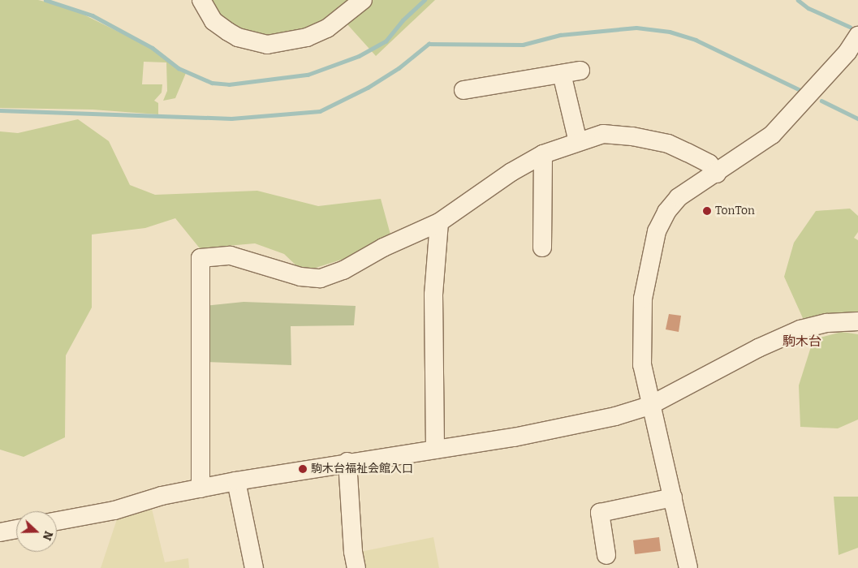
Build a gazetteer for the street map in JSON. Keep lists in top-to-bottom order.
{
  "districts": ["駒木台"],
  "places": ["TonTon", "駒木台福祉会館入口"],
  "north": "right"
}
